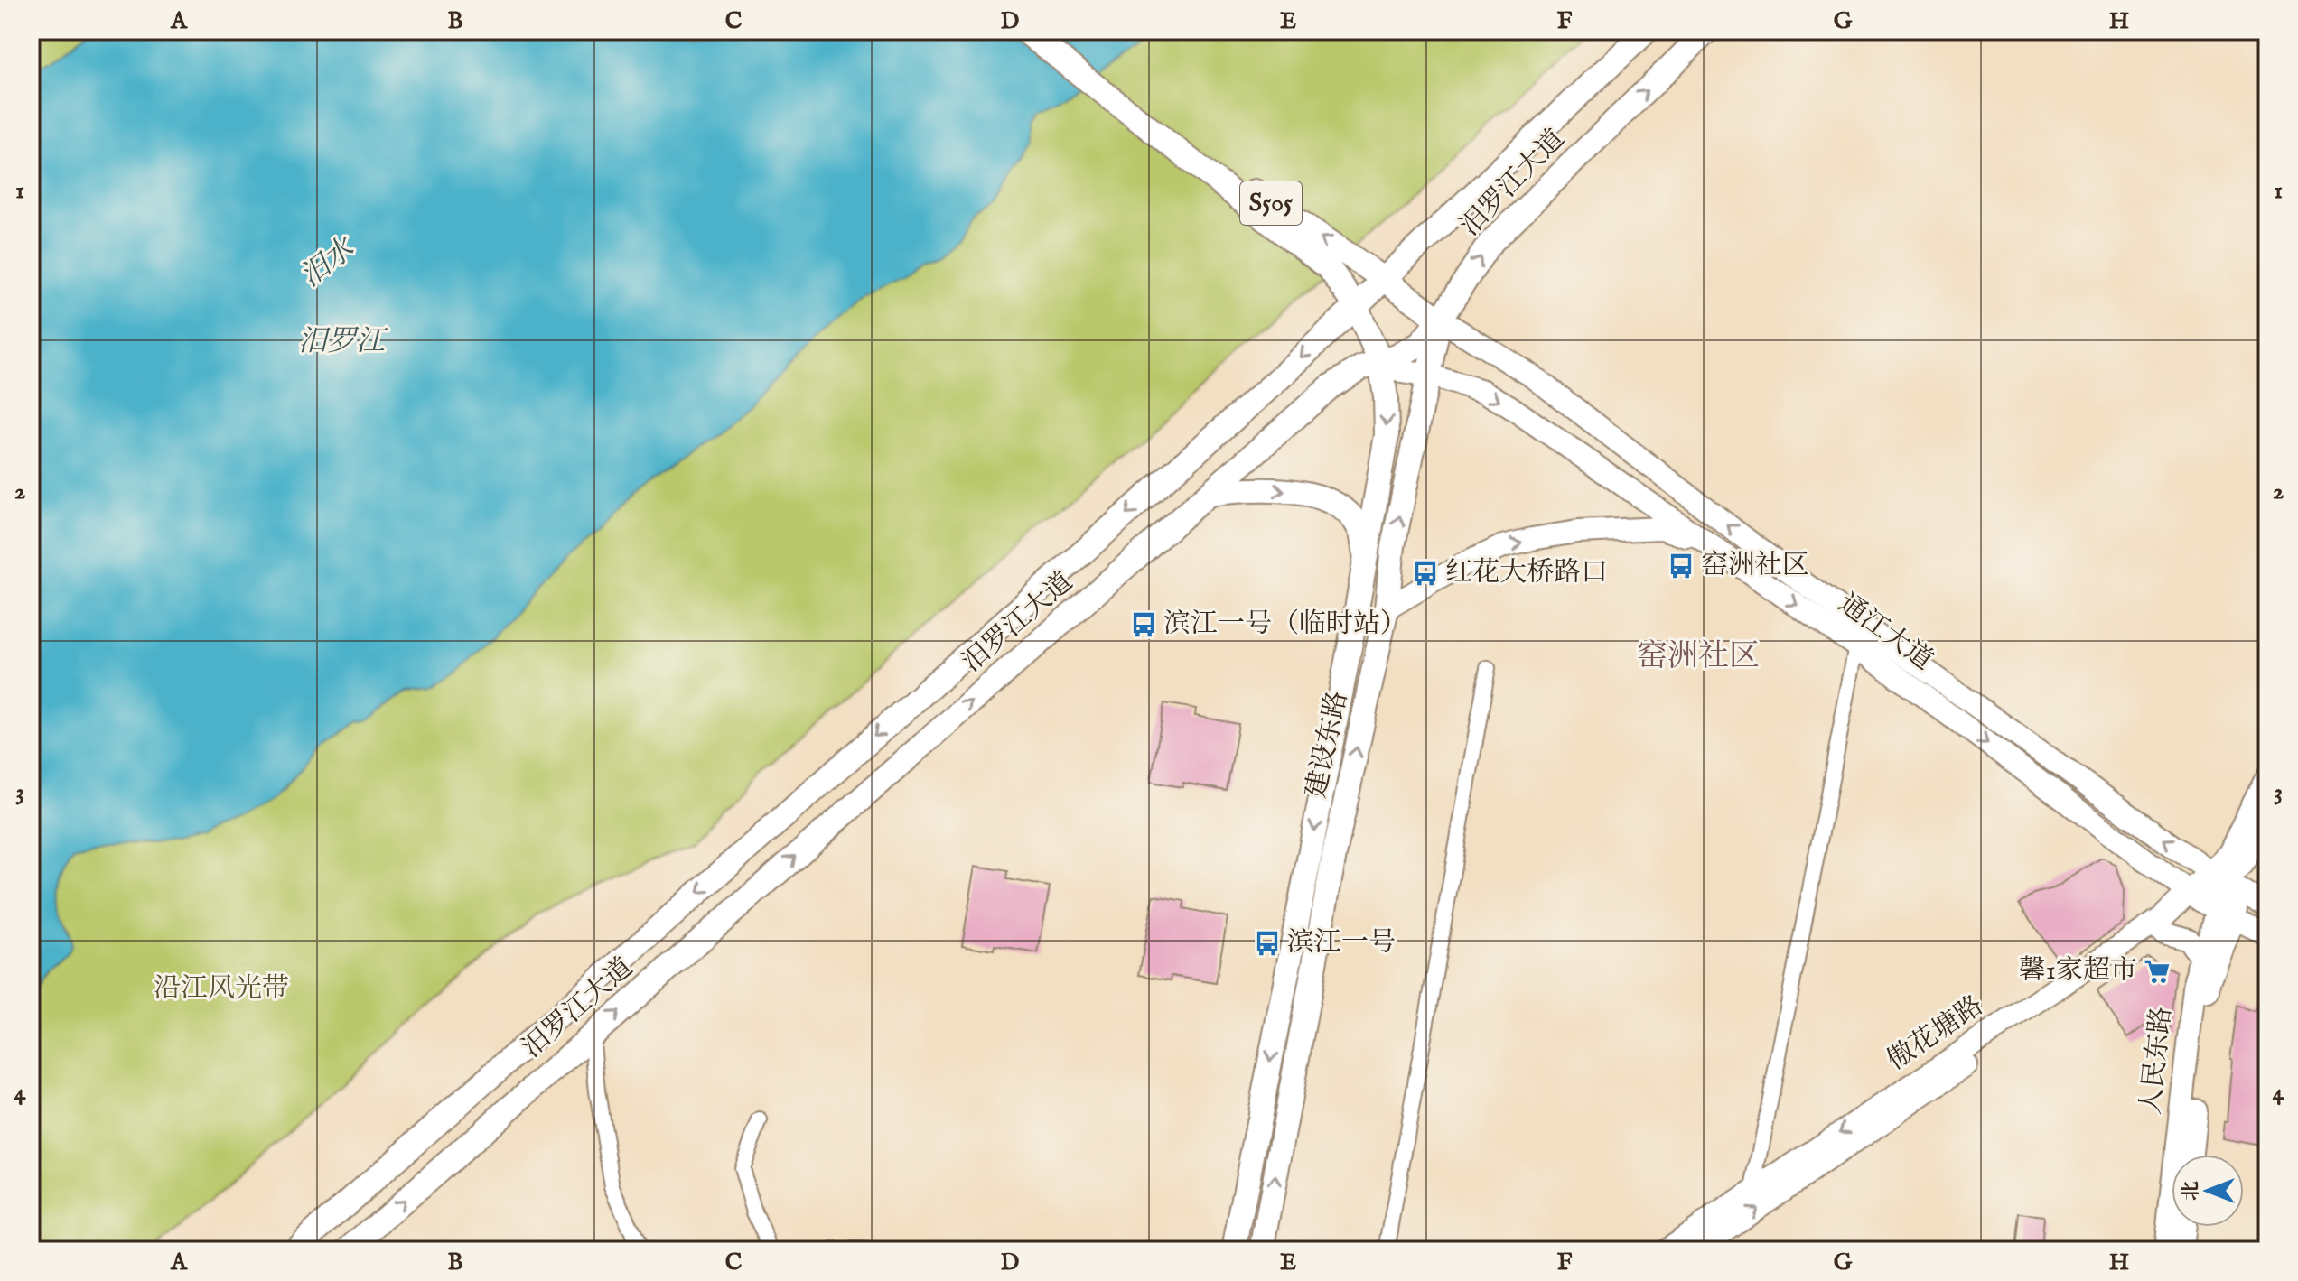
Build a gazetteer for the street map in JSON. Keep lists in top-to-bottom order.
{
  "streets": {
    "main road": [
      "汨罗江大道",
      "S505",
      "通江大道",
      "建设东路",
      "傲花塘路",
      "人民东路"
    ]
  },
  "crossings": [
    ["汨罗江大道", "S505"],
    ["汨罗江大道", "通江大道"],
    ["汨罗江大道", "建设东路"],
    ["S505", "通江大道"],
    ["S505", "建设东路"],
    ["通江大道", "建设东路"],
    ["通江大道", "傲花塘路"],
    ["通江大道", "人民东路"],
    ["傲花塘路", "人民东路"]
  ],
  "districts": ["窑洲社区"],
  "water": ["汨水", "汨罗江"],
  "parks": ["沿江风光带"],
  "places": {
    "bus stop": [
      "窑洲社区",
      "红花大桥路口",
      "滨江一号（临时站）",
      "滨江一号"
    ],
    "supermarket": ["馨1家超市"]
  },
  "north": "left",
  "grid": {
    "columns": [
      "A",
      "B",
      "C",
      "D",
      "E",
      "F",
      "G",
      "H"
    ],
    "rows": [
      "1",
      "2",
      "3",
      "4"
    ]
  }
}
